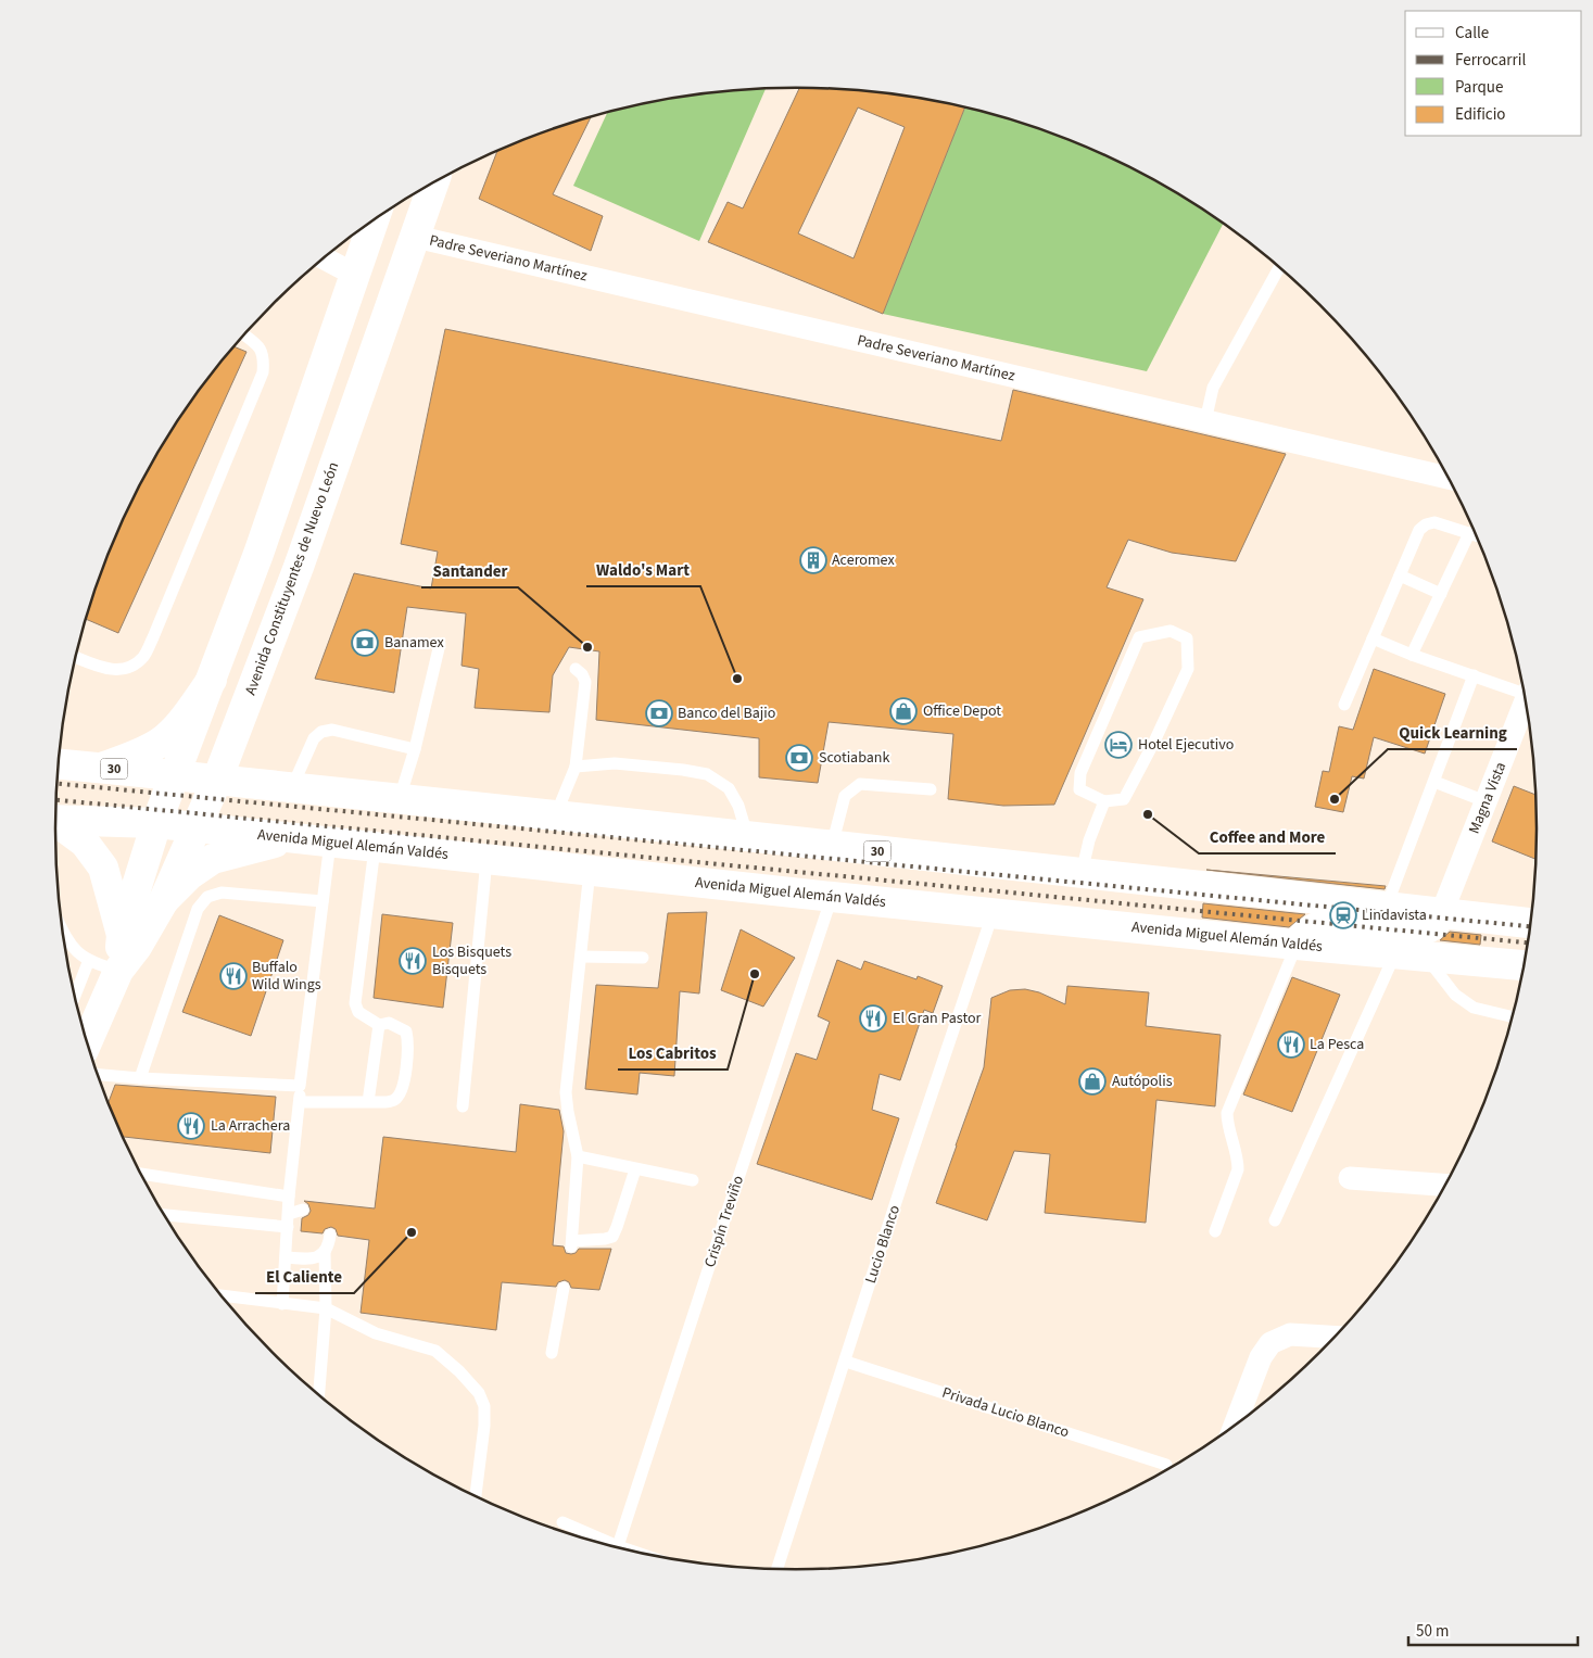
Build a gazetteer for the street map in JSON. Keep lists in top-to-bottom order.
{
  "streets": {
    "main road": ["Avenida Constituyentes de Nuevo León", "30", "Avenida Miguel Alemán Valdés"],
    "street": ["Padre Severiano Martínez", "Magna Vista"],
    "lane": ["Crispín Treviño", "Lucio Blanco", "Privada Lucio Blanco"]
  },
  "crossings": [
    ["Padre Severiano Martínez", "Avenida Constituyentes de Nuevo León"],
    ["Avenida Constituyentes de Nuevo León", "30"],
    ["Avenida Constituyentes de Nuevo León", "Avenida Miguel Alemán Valdés"],
    ["30", "Magna Vista"],
    ["Avenida Miguel Alemán Valdés", "Crispín Treviño"],
    ["Avenida Miguel Alemán Valdés", "Lucio Blanco"],
    ["Lucio Blanco", "Privada Lucio Blanco"]
  ],
  "places": {
    "building": ["Aceromex"],
    "bank": ["Banamex", "Banco del Bajio", "Scotiabank"],
    "other": [
      "Santander",
      "Waldo's Mart",
      "Quick Learning",
      "Coffee and More",
      "Los Cabritos",
      "El Caliente"
    ],
    "shop": ["Office Depot", "Autópolis"],
    "hotel": ["Hotel Ejecutivo"],
    "station": ["Lindavista"],
    "restaurant": [
      "Los Bisquets Bisquets",
      "Buffalo Wild Wings",
      "El Gran Pastor",
      "La Pesca",
      "La Arrachera"
    ]
  },
  "legend": [
    "Calle",
    "Ferrocarril",
    "Parque",
    "Edificio"
  ],
  "scale_bar": "50 m"
}
